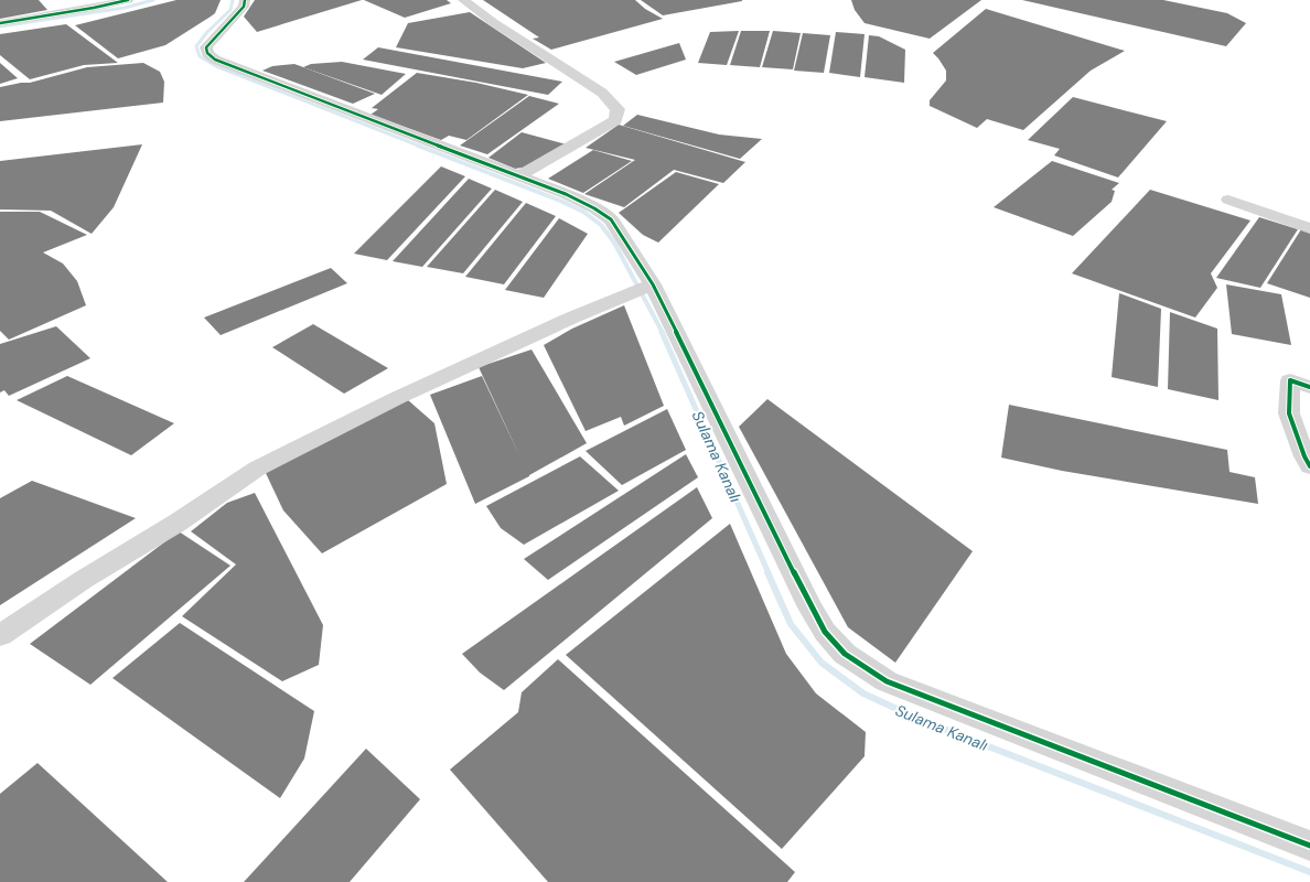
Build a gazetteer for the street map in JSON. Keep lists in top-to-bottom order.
{
  "water": ["Sulama Kanalı"]
}
